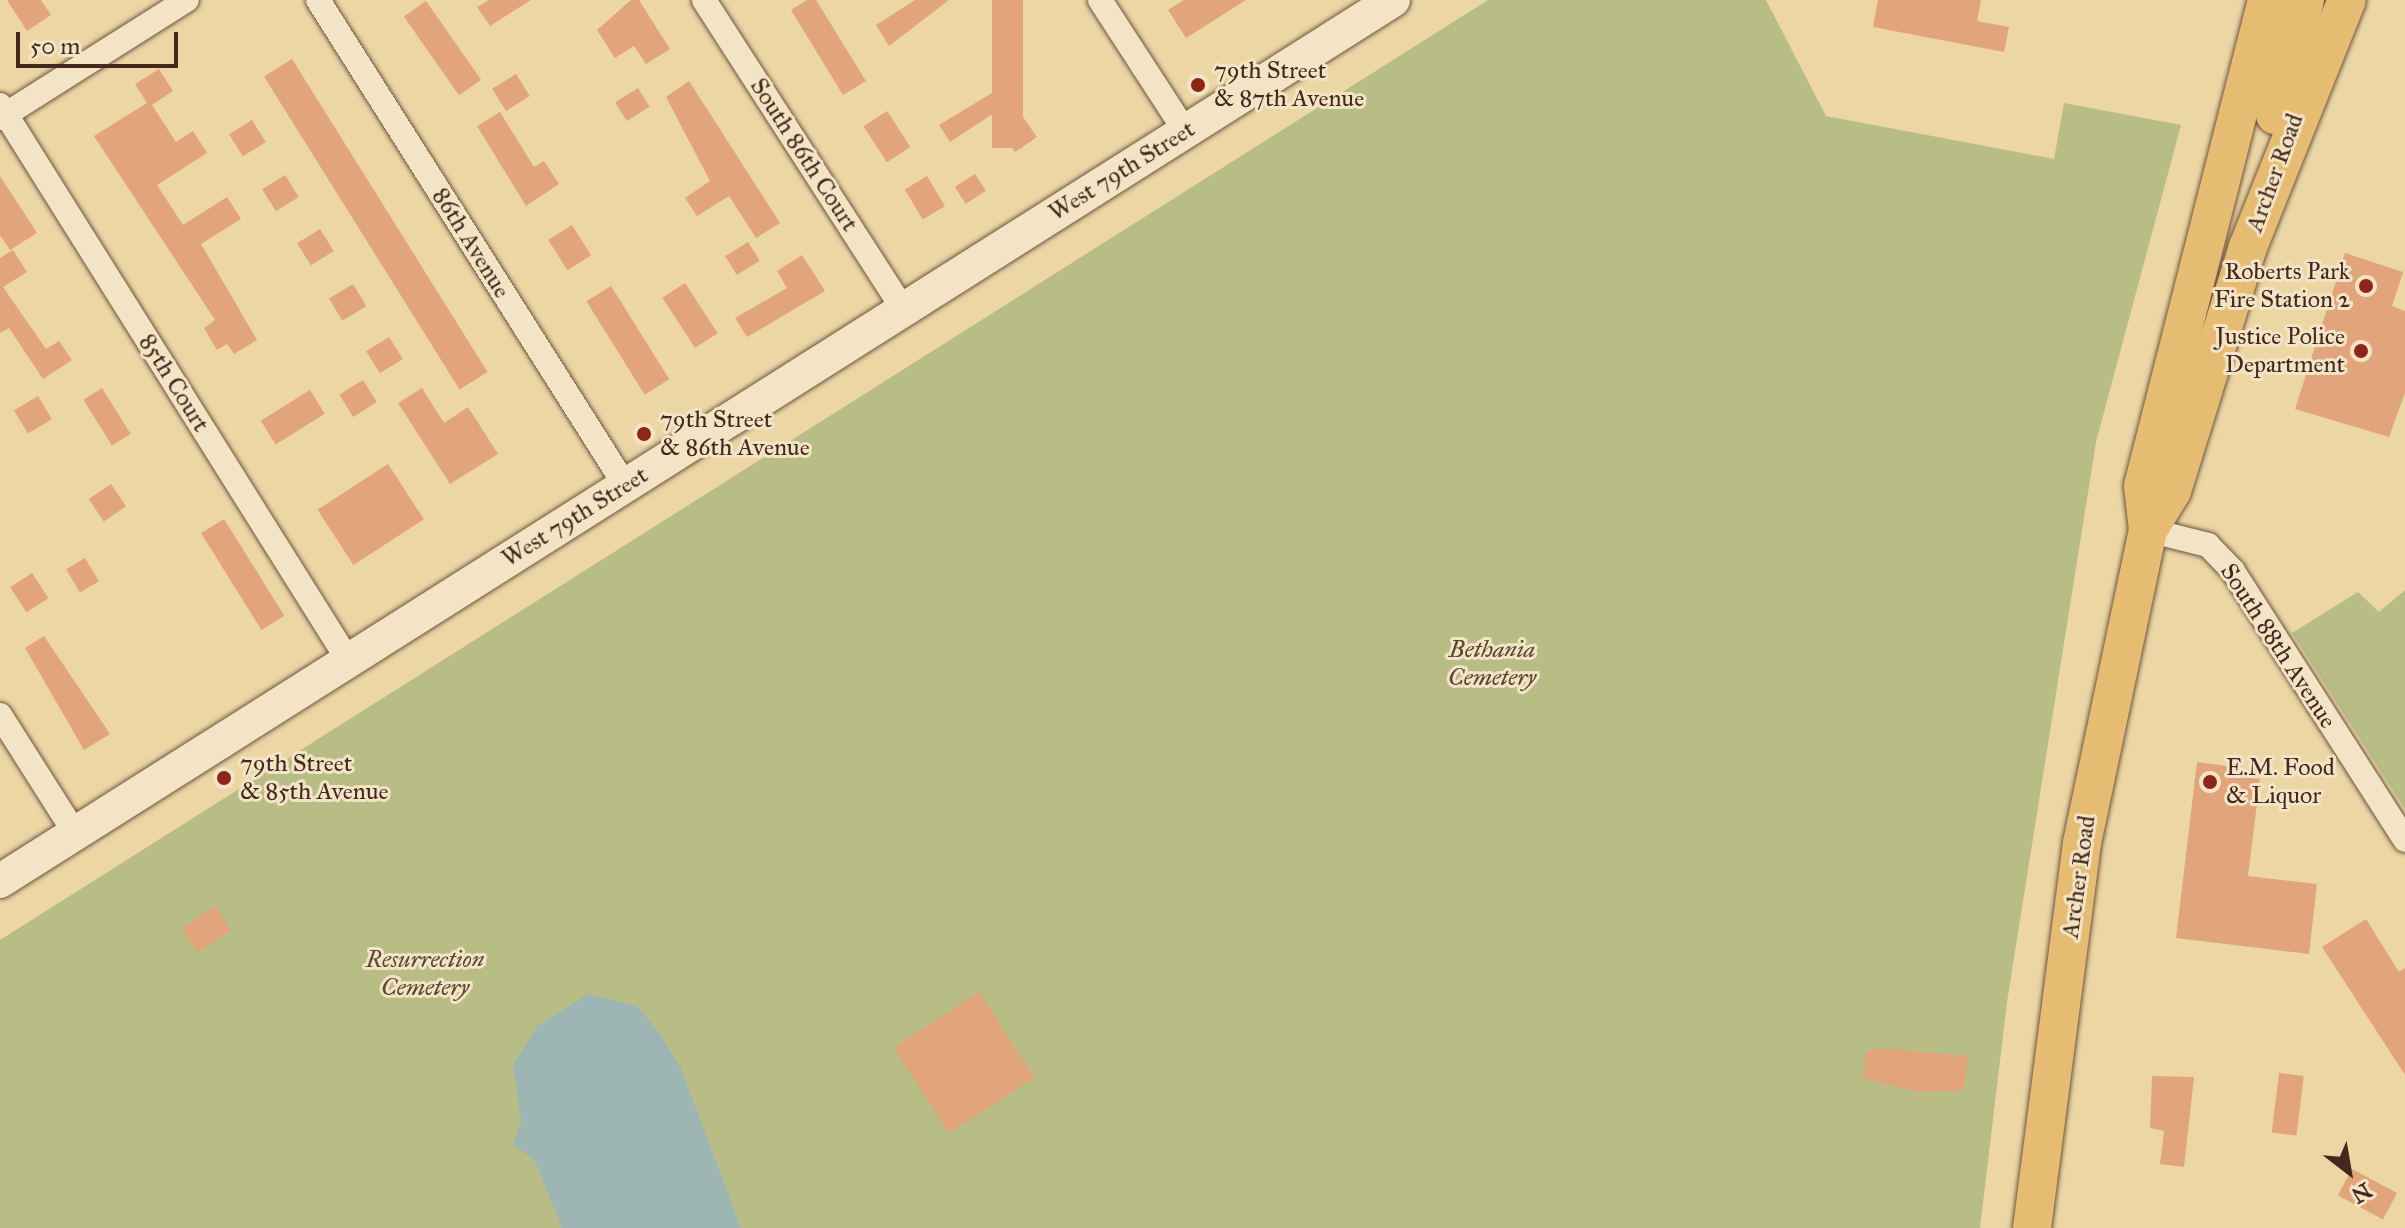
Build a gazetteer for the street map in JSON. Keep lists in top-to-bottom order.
{
  "streets": {
    "main road": ["West 79th Street", "Archer Road"],
    "street": [
      "South 86th Court",
      "86th Avenue",
      "85th Court",
      "South 88th Avenue"
    ]
  },
  "crossings": [
    ["South 86th Court", "West 79th Street"],
    ["West 79th Street", "86th Avenue"],
    ["West 79th Street", "85th Court"],
    ["Archer Road", "South 88th Avenue"]
  ],
  "parks": ["Bethania Cemetery", "Resurrection Cemetery"],
  "places": [
    "79th Street & 87th Avenue",
    "Roberts Park Fire Station 2",
    "Justice Police Department",
    "79th Street & 86th Avenue",
    "79th Street & 85th Avenue",
    "E.M. Food & Liquor"
  ],
  "scale_bar": "50 m",
  "north": "bottom right"
}
